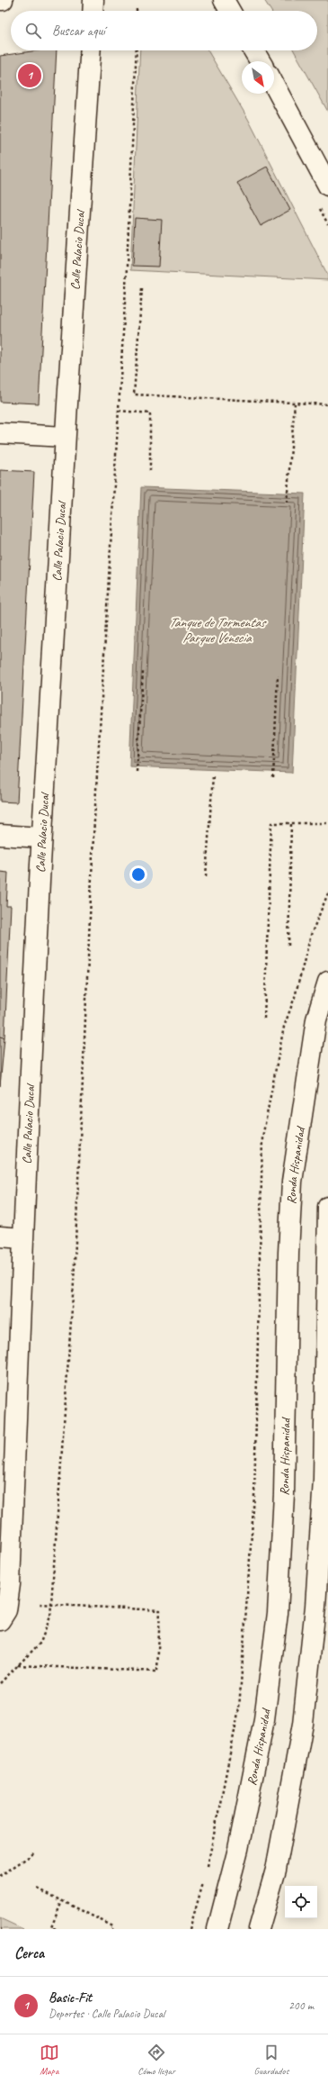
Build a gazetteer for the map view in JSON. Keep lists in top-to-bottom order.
{
  "streets": {
    "main road": ["Calle Palacio Ducal", "Ronda Hispanidad"]
  },
  "water": ["Tanque de Tormentas Parque Venecia"],
  "north": "bottom right",
  "page": {
    "search": "Buscar aquí",
    "pins": "1",
    "heading": "Cerca",
    "list": [
      {
        "mark": "1",
        "name": "Basic-Fit",
        "note": "Deportes · Calle Palacio Ducal",
        "value": "200 m"
      }
    ],
    "nav": ["Mapa", "Cómo llegar", "Guardados"]
  }
}
